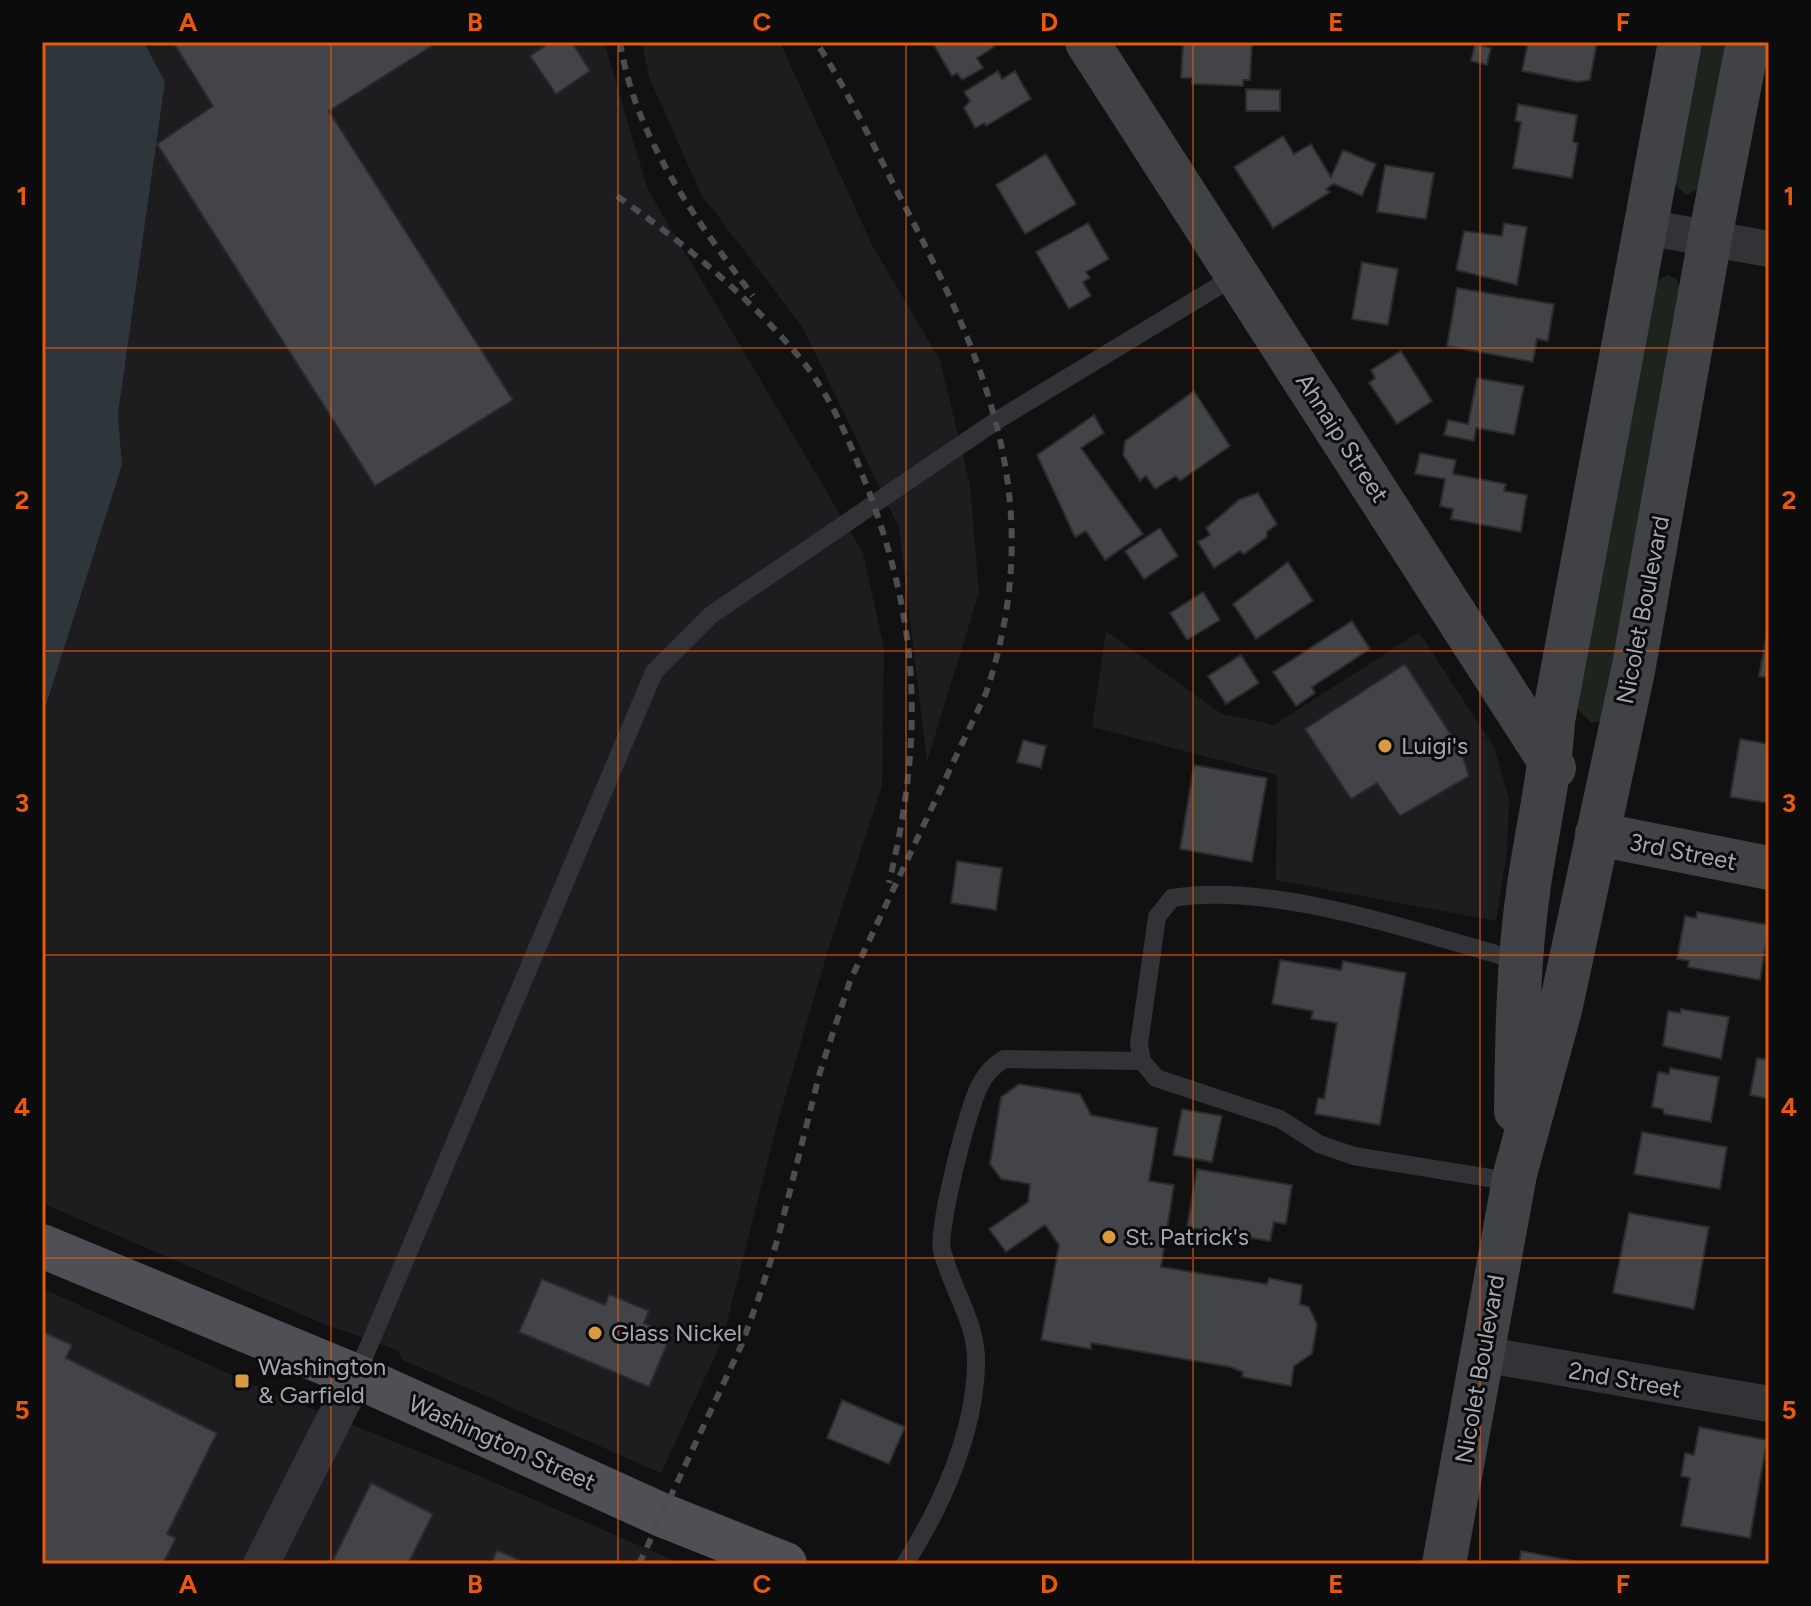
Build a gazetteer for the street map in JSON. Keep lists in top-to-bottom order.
{
  "streets": {
    "main road": [
      "Ahnaip Street",
      "Nicolet Boulevard",
      "3rd Street",
      "Washington Street"
    ],
    "street": ["2nd Street"]
  },
  "crossings": [
    ["Ahnaip Street", "Nicolet Boulevard"],
    ["Ahnaip Street", "3rd Street"],
    ["Nicolet Boulevard", "3rd Street"],
    ["Nicolet Boulevard", "2nd Street"]
  ],
  "places": {
    "other": ["Luigi's", "St. Patrick's", "Glass Nickel"],
    "transit": ["Washington & Garfield"]
  },
  "grid": {
    "columns": [
      "A",
      "B",
      "C",
      "D",
      "E",
      "F"
    ],
    "rows": [
      "1",
      "2",
      "3",
      "4",
      "5"
    ]
  }
}
